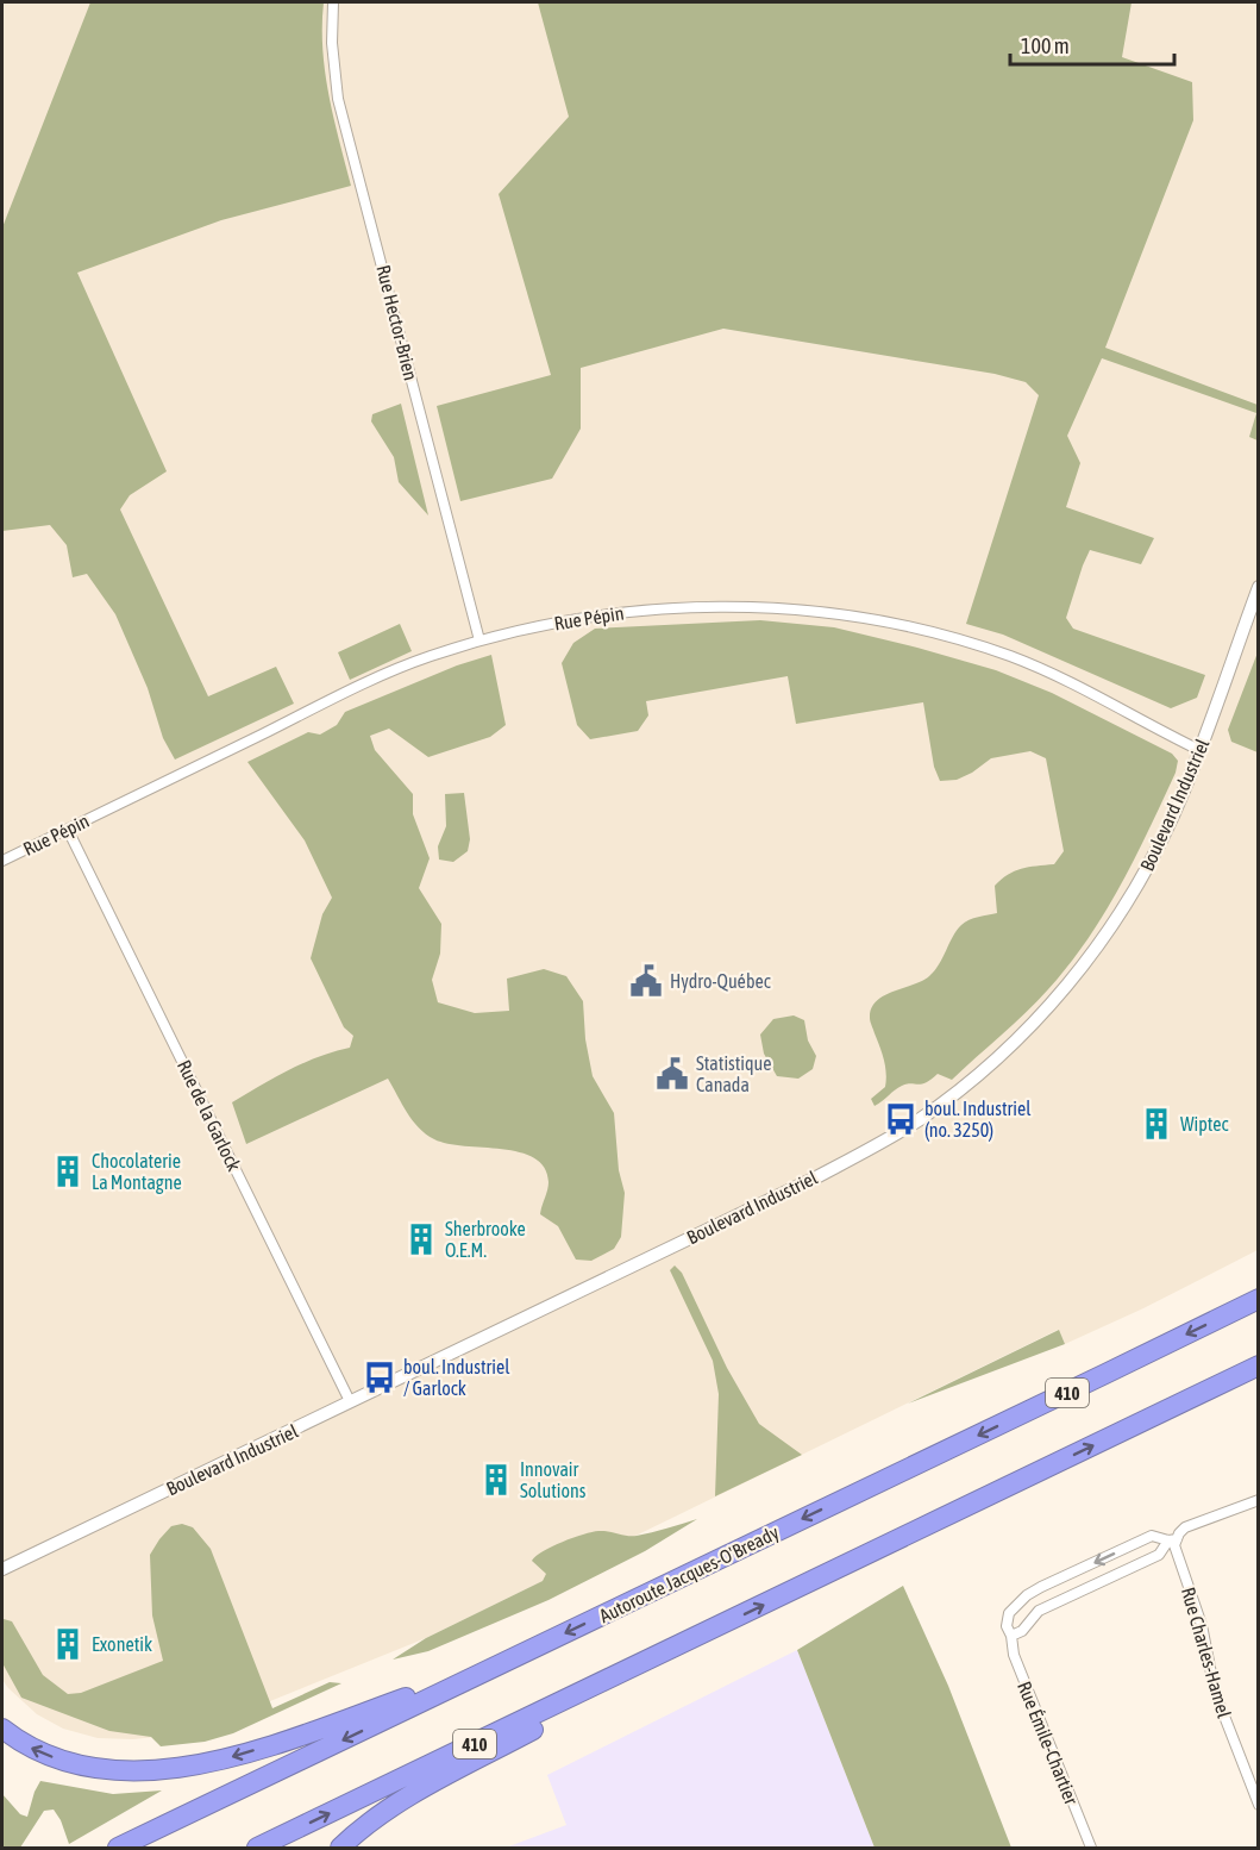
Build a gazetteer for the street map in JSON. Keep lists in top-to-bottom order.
{
  "streets": {
    "highway": ["410", "Autoroute Jacques-O'Bready"],
    "street": [
      "Rue Hector-Brien",
      "Rue Pépin",
      "Boulevard Industriel",
      "Rue de la Garlock",
      "Rue Charles-Hamel",
      "Rue Émile-Chartier"
    ]
  },
  "crossings": [
    ["Rue Hector-Brien", "Rue Pépin"],
    ["Rue Pépin", "Boulevard Industriel"],
    ["Rue Pépin", "Rue de la Garlock"],
    ["Boulevard Industriel", "Rue de la Garlock"],
    ["Rue Charles-Hamel", "Rue Émile-Chartier"]
  ],
  "places": {
    "public building": ["Hydro-Québec", "Statistique Canada"],
    "bus stop": ["boul. Industriel (no. 3250)", "boul. Industriel / Garlock"],
    "building": [
      "Wiptec",
      "Chocolaterie La Montagne",
      "Sherbrooke O.E.M.",
      "Innovair Solutions",
      "Exonetik"
    ]
  },
  "scale_bar": "100 m"
}
